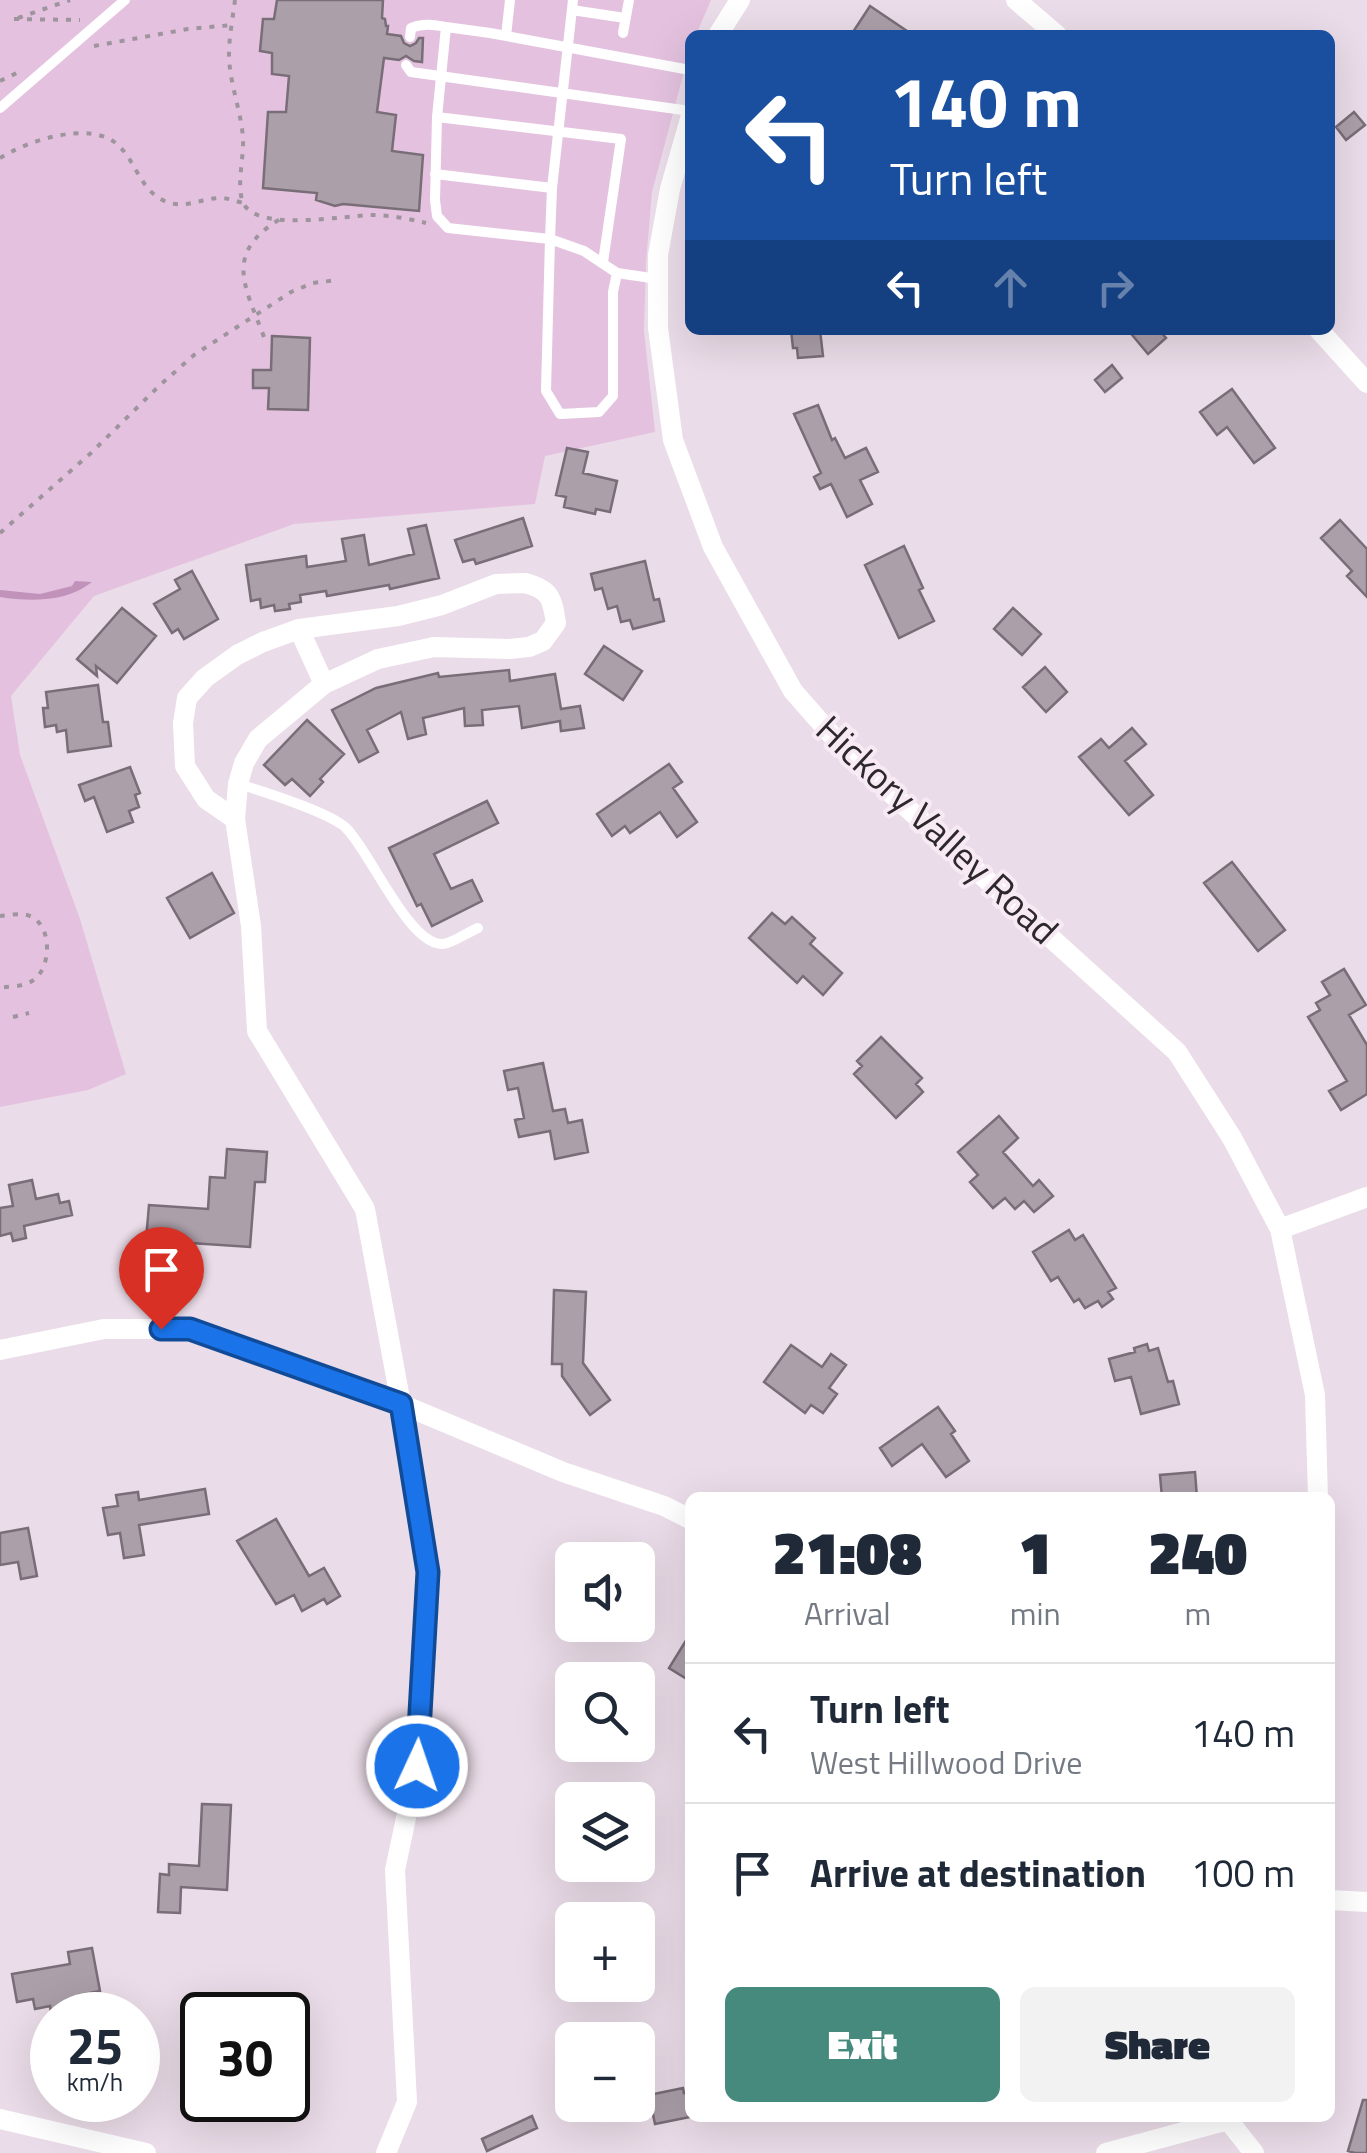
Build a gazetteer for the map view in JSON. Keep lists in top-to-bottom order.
{
  "streets": {
    "street": ["Hickory Valley Road"]
  },
  "page": {
    "turn": ["140 m", "Turn left"],
    "eta": [
      "21:08",
      "Arrival",
      "1",
      "min",
      "240",
      "m"
    ],
    "map_buttons": ["+", "−"],
    "list": [
      {
        "name": "Turn left",
        "note": "West Hillwood Drive",
        "value": "140 m"
      },
      {
        "name": "Arrive at destination",
        "value": "100 m"
      }
    ],
    "buttons": ["Exit", "Share"],
    "speed": "25 km/h",
    "limit": "30"
  }
}
